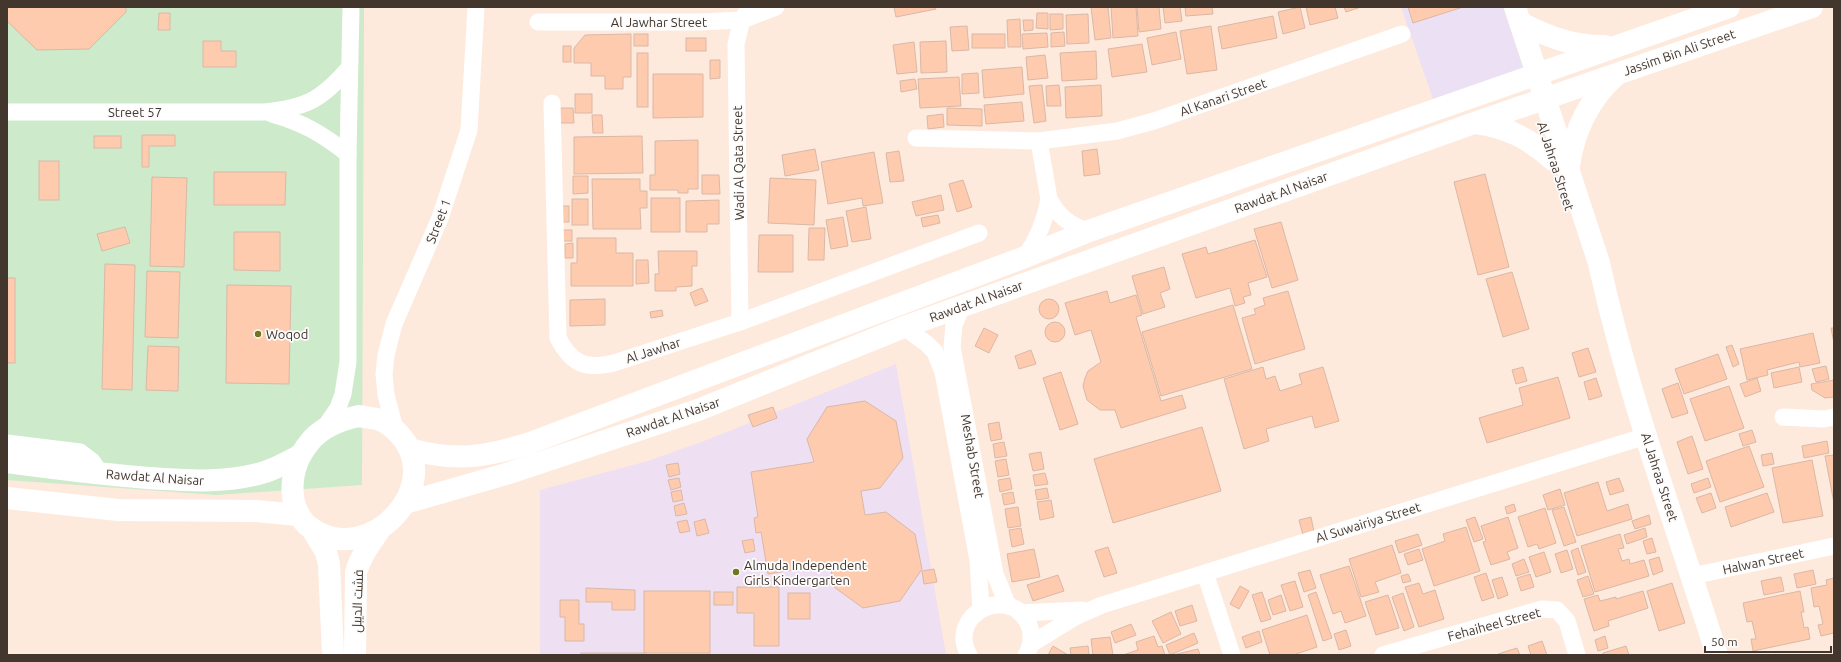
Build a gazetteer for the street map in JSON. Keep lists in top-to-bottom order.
{
  "streets": {
    "street": [
      "Al Jawhar Street",
      "Jassim Bin Ali Street",
      "Al Kanari Street",
      "Street 57",
      "Wadi Al Qata Street",
      "Al Jahraa Street",
      "Rawdat Al Naisar",
      "Street 1",
      "Al Jawhar",
      "Meshab Street",
      "Al Suwairiya Street",
      "Halwan Street",
      "فشت الديبل",
      "Fehaiheel Street"
    ]
  },
  "crossings": [
    ["Al Jawhar Street", "Wadi Al Qata Street"],
    ["Jassim Bin Ali Street", "Al Jahraa Street"],
    ["Jassim Bin Ali Street", "Rawdat Al Naisar"],
    ["Wadi Al Qata Street", "Al Jawhar"],
    ["Al Jahraa Street", "Rawdat Al Naisar"],
    ["Al Jahraa Street", "Al Suwairiya Street"],
    ["Al Jahraa Street", "Halwan Street"],
    ["Rawdat Al Naisar", "Street 1"],
    ["Rawdat Al Naisar", "Meshab Street"],
    ["Rawdat Al Naisar", "فشت الديبل"],
    ["Street 1", "فشت الديبل"],
    ["Meshab Street", "Al Suwairiya Street"]
  ],
  "places": ["Woqod", "Almuda Independent Girls Kindergarten"],
  "scale_bar": "50 m"
}
